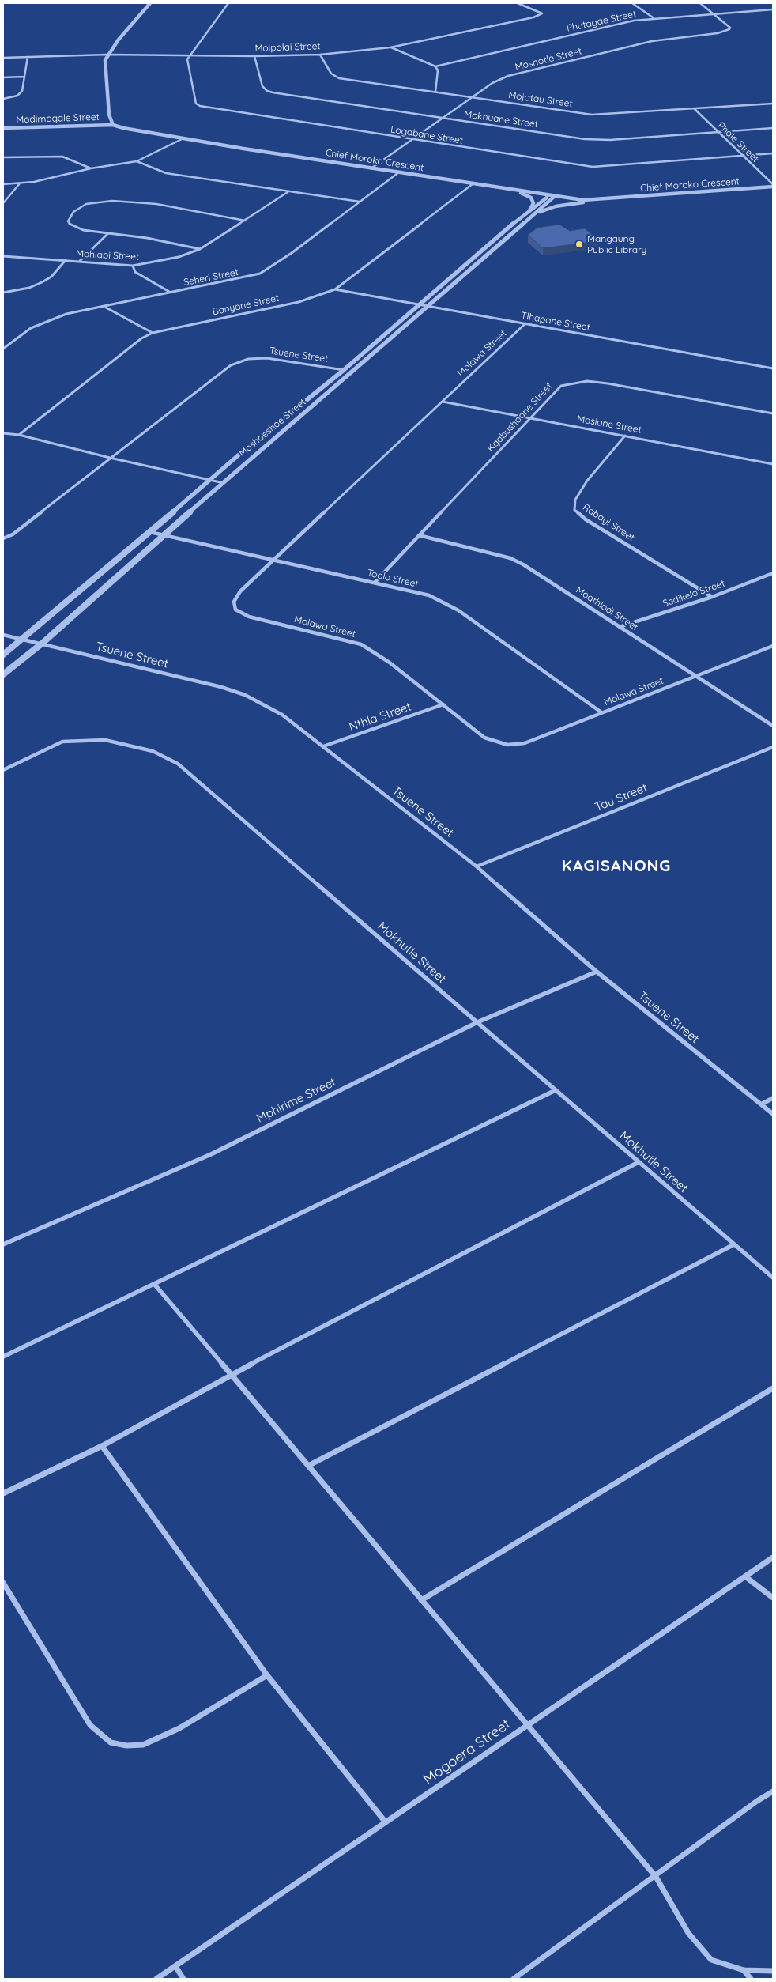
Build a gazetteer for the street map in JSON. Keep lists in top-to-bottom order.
{
  "streets": {
    "street": [
      "Phutagae Street",
      "Moipolai Street",
      "Moshotle Street",
      "Mojatau Street",
      "Modimogale Street",
      "Mokhuane Street",
      "Logabane Street",
      "Phale Street",
      "Chief Moroko Crescent",
      "Mohlabi Street",
      "Seheri Street",
      "Banyane Street",
      "Tlhapane Street",
      "Molawa Street",
      "Tsuene Street",
      "Kgabushoane Street",
      "Mosiane Street",
      "Moshoeshoe Street",
      "Rabayi Street",
      "Toolo Street",
      "Sedikelo Street",
      "Moathlodi Street",
      "Nthla Street",
      "Tau Street",
      "Mokhutle Street",
      "Mphirime Street",
      "Mogoera Street"
    ]
  },
  "crossings": [
    ["Phutagae Street", "Moshotle Street"],
    ["Moipolai Street", "Mojatau Street"],
    ["Moipolai Street", "Mokhuane Street"],
    ["Moipolai Street", "Logabane Street"],
    ["Moshotle Street", "Mojatau Street"],
    ["Moshotle Street", "Mokhuane Street"],
    ["Moshotle Street", "Logabane Street"],
    ["Moshotle Street", "Chief Moroko Crescent"],
    ["Mojatau Street", "Phale Street"],
    ["Modimogale Street", "Chief Moroko Crescent"],
    ["Mokhuane Street", "Phale Street"],
    ["Logabane Street", "Phale Street"],
    ["Phale Street", "Chief Moroko Crescent"],
    ["Chief Moroko Crescent", "Seheri Street"],
    ["Chief Moroko Crescent", "Banyane Street"],
    ["Chief Moroko Crescent", "Moshoeshoe Street"],
    ["Banyane Street", "Tlhapane Street"],
    ["Tlhapane Street", "Molawa Street"],
    ["Tlhapane Street", "Moshoeshoe Street"],
    ["Molawa Street", "Mosiane Street"],
    ["Molawa Street", "Toolo Street"],
    ["Molawa Street", "Moathlodi Street"],
    ["Molawa Street", "Nthla Street"],
    ["Tsuene Street", "Moshoeshoe Street"],
    ["Tsuene Street", "Nthla Street"],
    ["Tsuene Street", "Tau Street"],
    ["Tsuene Street", "Mphirime Street"],
    ["Kgabushoane Street", "Mosiane Street"],
    ["Kgabushoane Street", "Toolo Street"],
    ["Kgabushoane Street", "Moathlodi Street"],
    ["Mosiane Street", "Rabayi Street"],
    ["Moshoeshoe Street", "Toolo Street"],
    ["Rabayi Street", "Sedikelo Street"],
    ["Sedikelo Street", "Moathlodi Street"],
    ["Mokhutle Street", "Mphirime Street"]
  ],
  "districts": ["KAGISANONG"],
  "places": ["Mangaung Public Library"]
}
